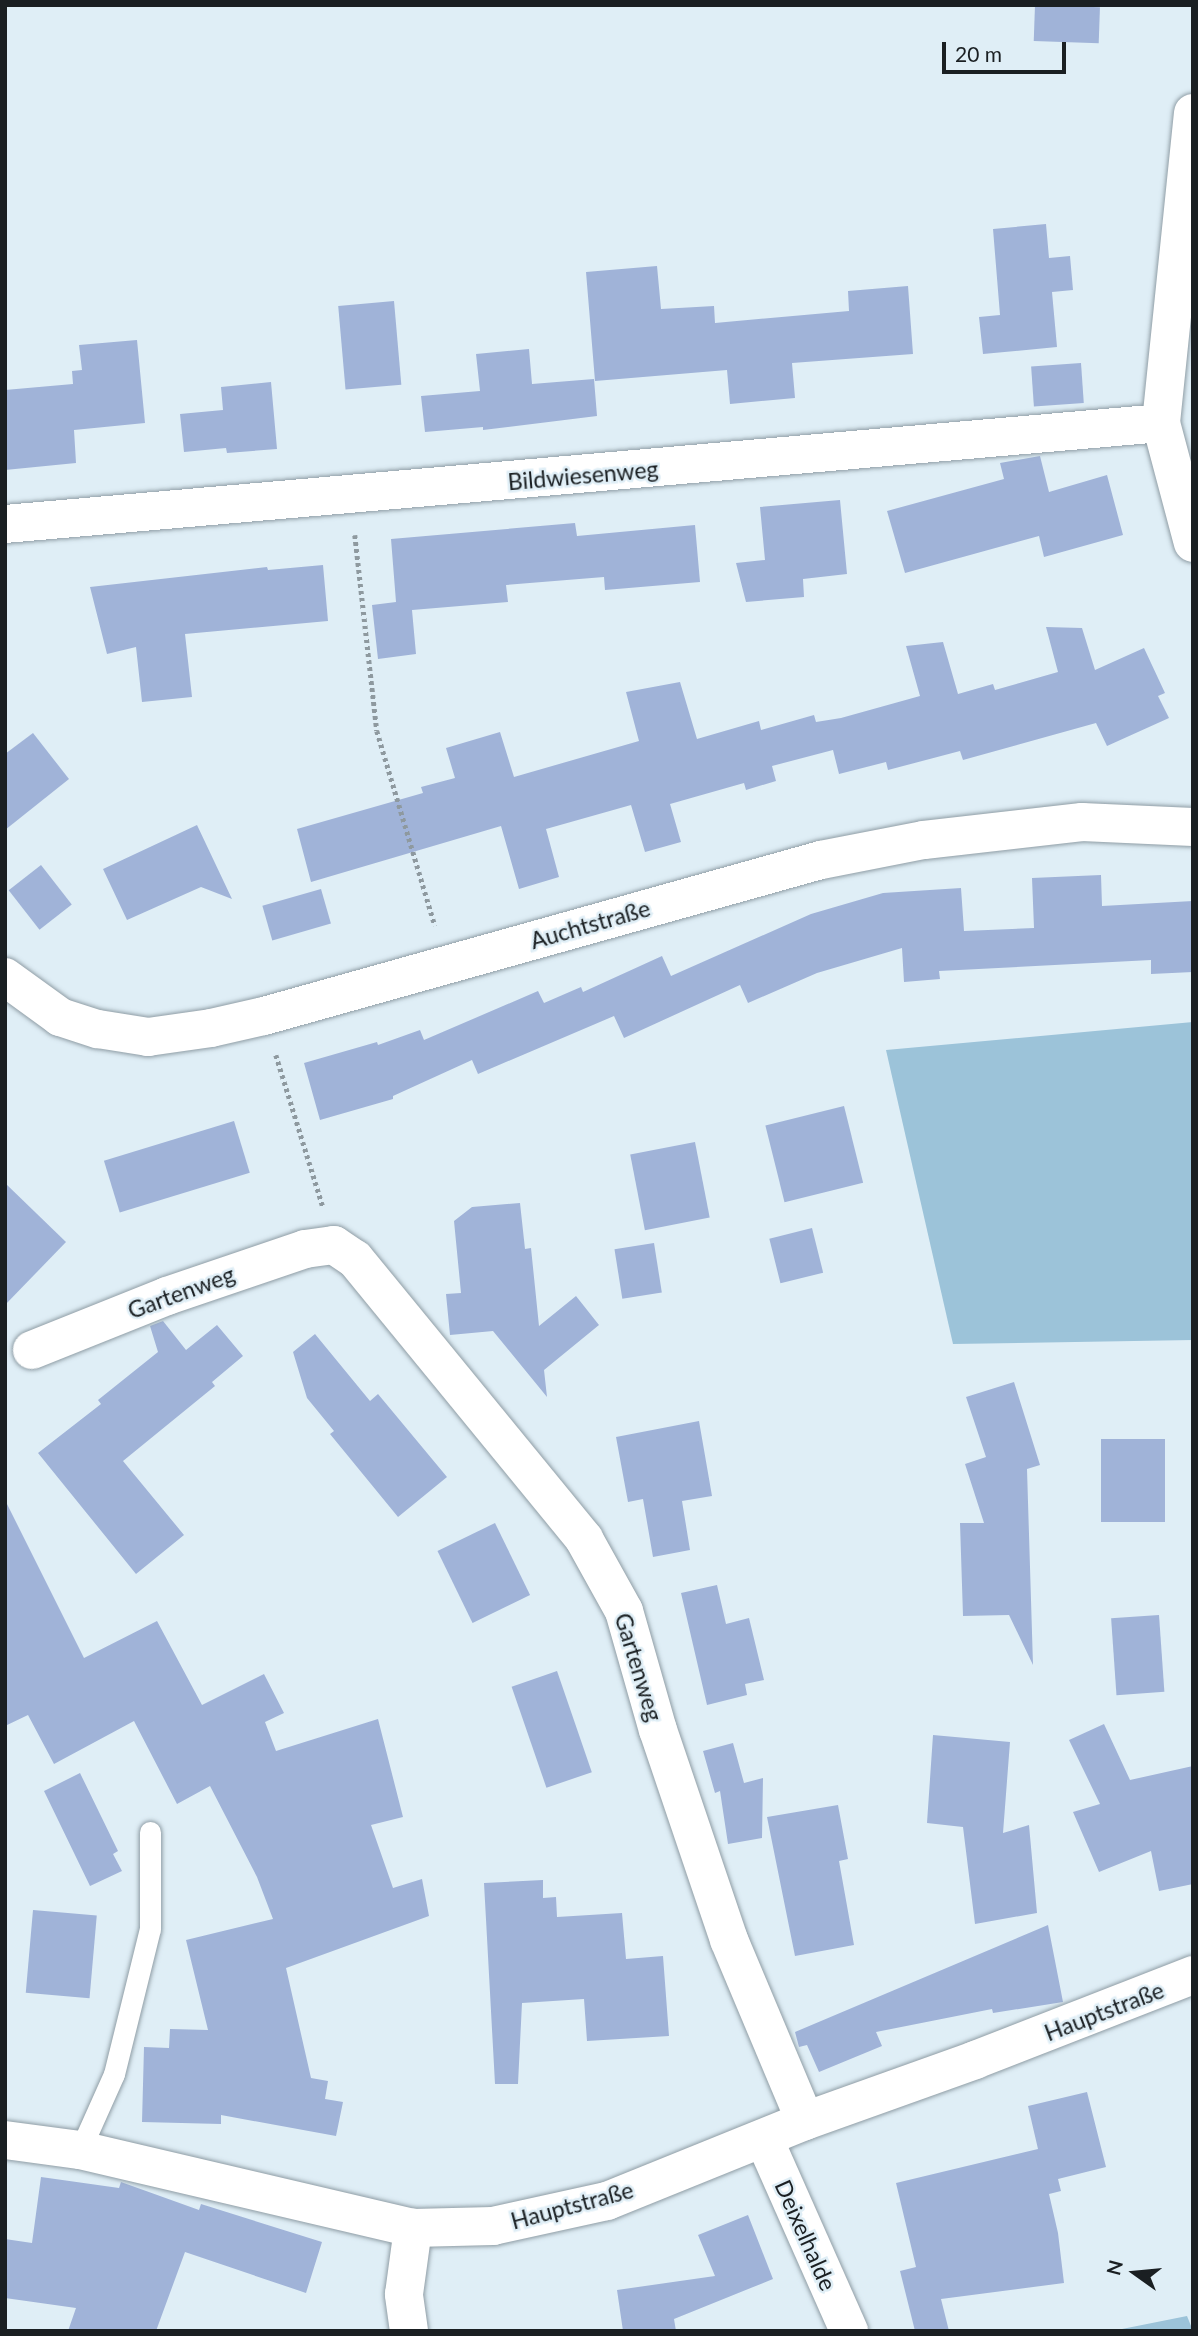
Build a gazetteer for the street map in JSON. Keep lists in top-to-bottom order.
{
  "streets": {
    "street": [
      "Bildwiesenweg",
      "Auchtstraße",
      "Gartenweg",
      "Hauptstraße",
      "Deixelhalde"
    ]
  },
  "crossings": [
    ["Gartenweg", "Hauptstraße"],
    ["Hauptstraße", "Deixelhalde"]
  ],
  "scale_bar": "20 m",
  "north": "left"
}
